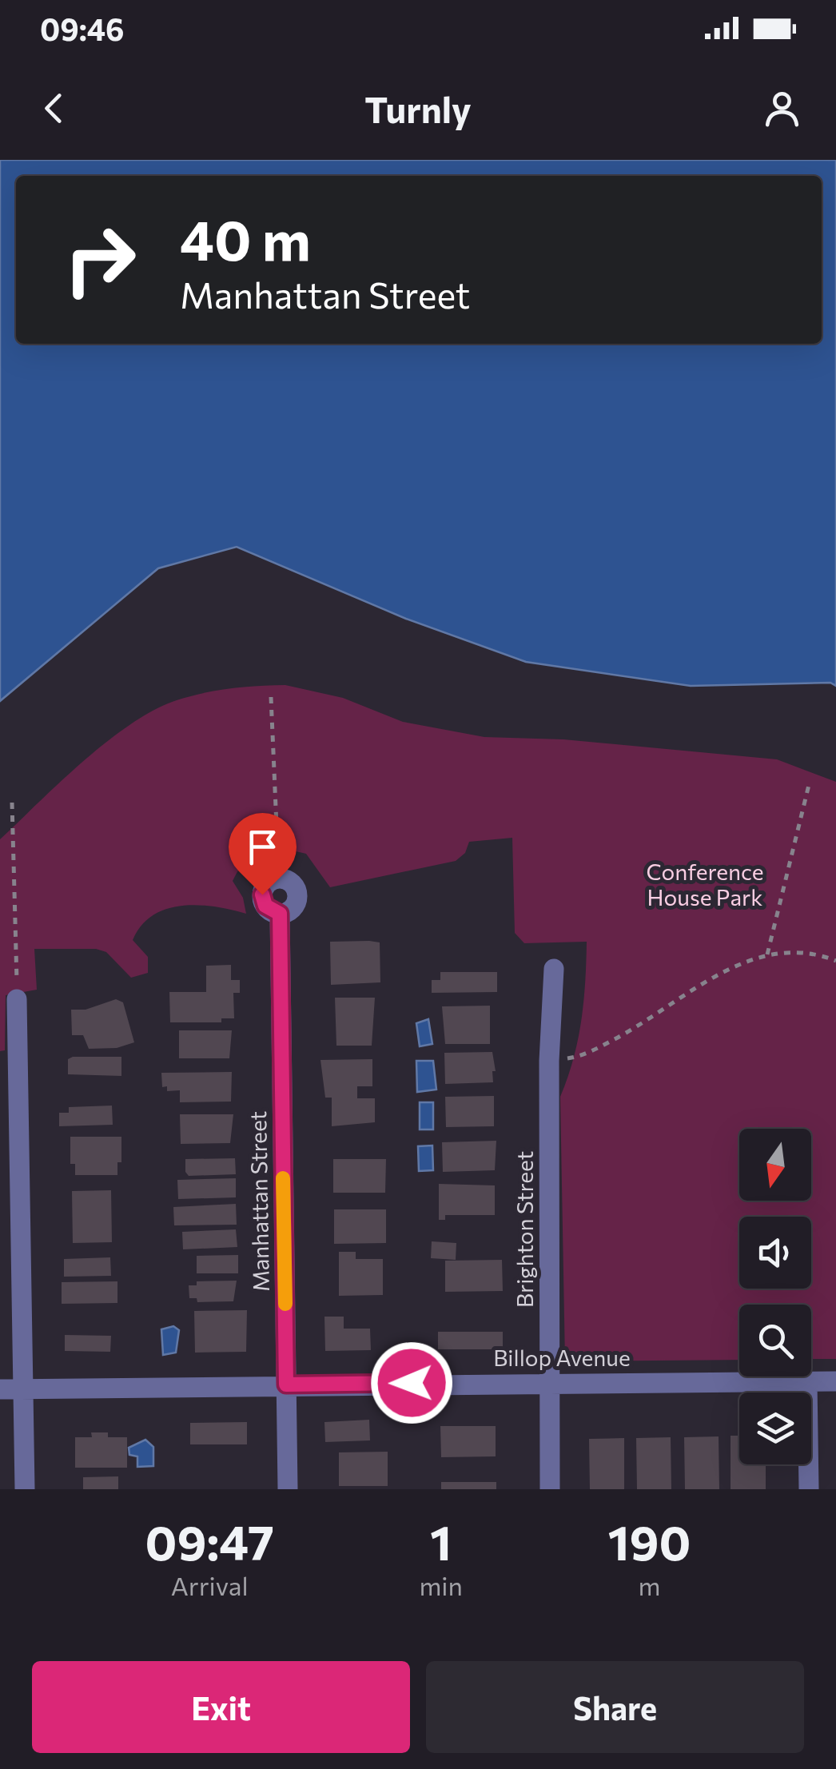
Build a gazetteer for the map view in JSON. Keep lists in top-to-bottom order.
{
  "streets": {
    "street": ["Manhattan Street", "Brighton Street", "Billop Avenue"]
  },
  "crossings": [
    ["Manhattan Street", "Billop Avenue"],
    ["Brighton Street", "Billop Avenue"]
  ],
  "parks": ["Conference House Park"],
  "north": "bottom",
  "page": {
    "status": "09:46",
    "header": "Turnly",
    "turn": ["40 m", "Manhattan Street"],
    "eta": [
      "09:47",
      "Arrival",
      "1",
      "min",
      "190",
      "m"
    ],
    "buttons": ["Exit", "Share"]
  }
}
